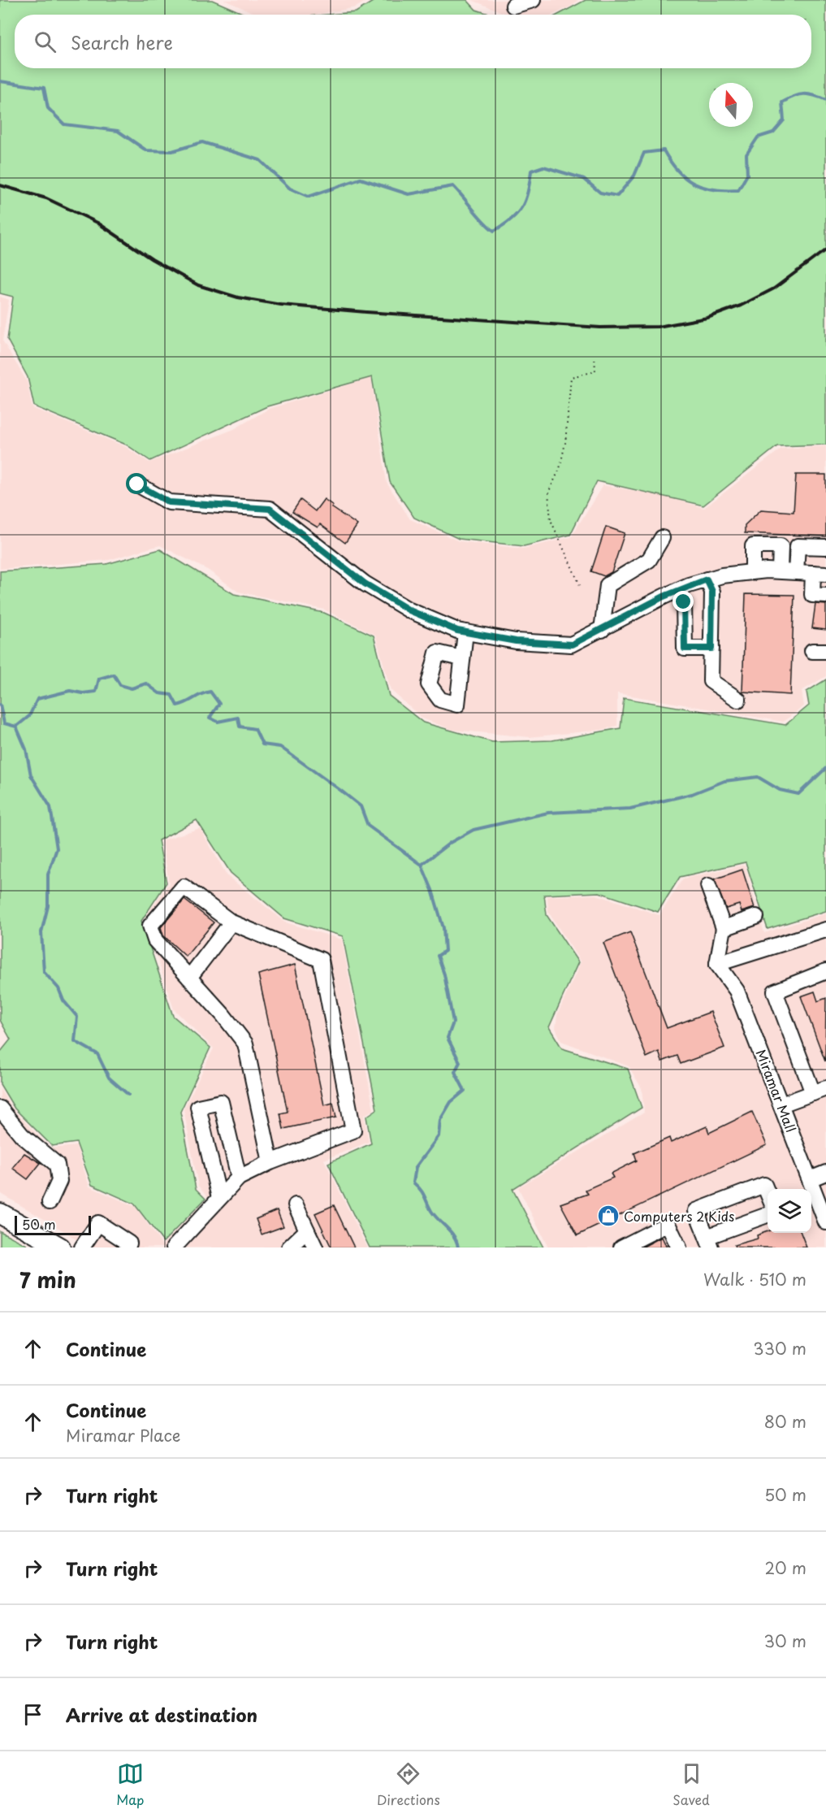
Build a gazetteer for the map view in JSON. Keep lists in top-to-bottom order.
{
  "streets": {
    "street": ["Miramar Mall"]
  },
  "places": {
    "shop": ["Computers 2 Kids"]
  },
  "scale_bar": "50 m",
  "north": "top",
  "page": {
    "search": "Search here",
    "scale": "50 m",
    "heading": ["7 min", "Walk · 510 m"],
    "list": [
      ["Continue", "330 m"],
      ["Continue", "Miramar Place", "80 m"],
      ["Turn right", "50 m"],
      ["Turn right", "20 m"],
      ["Turn right", "30 m"],
      "Arrive at destination"
    ],
    "nav": ["Map", "Directions", "Saved"]
  }
}
